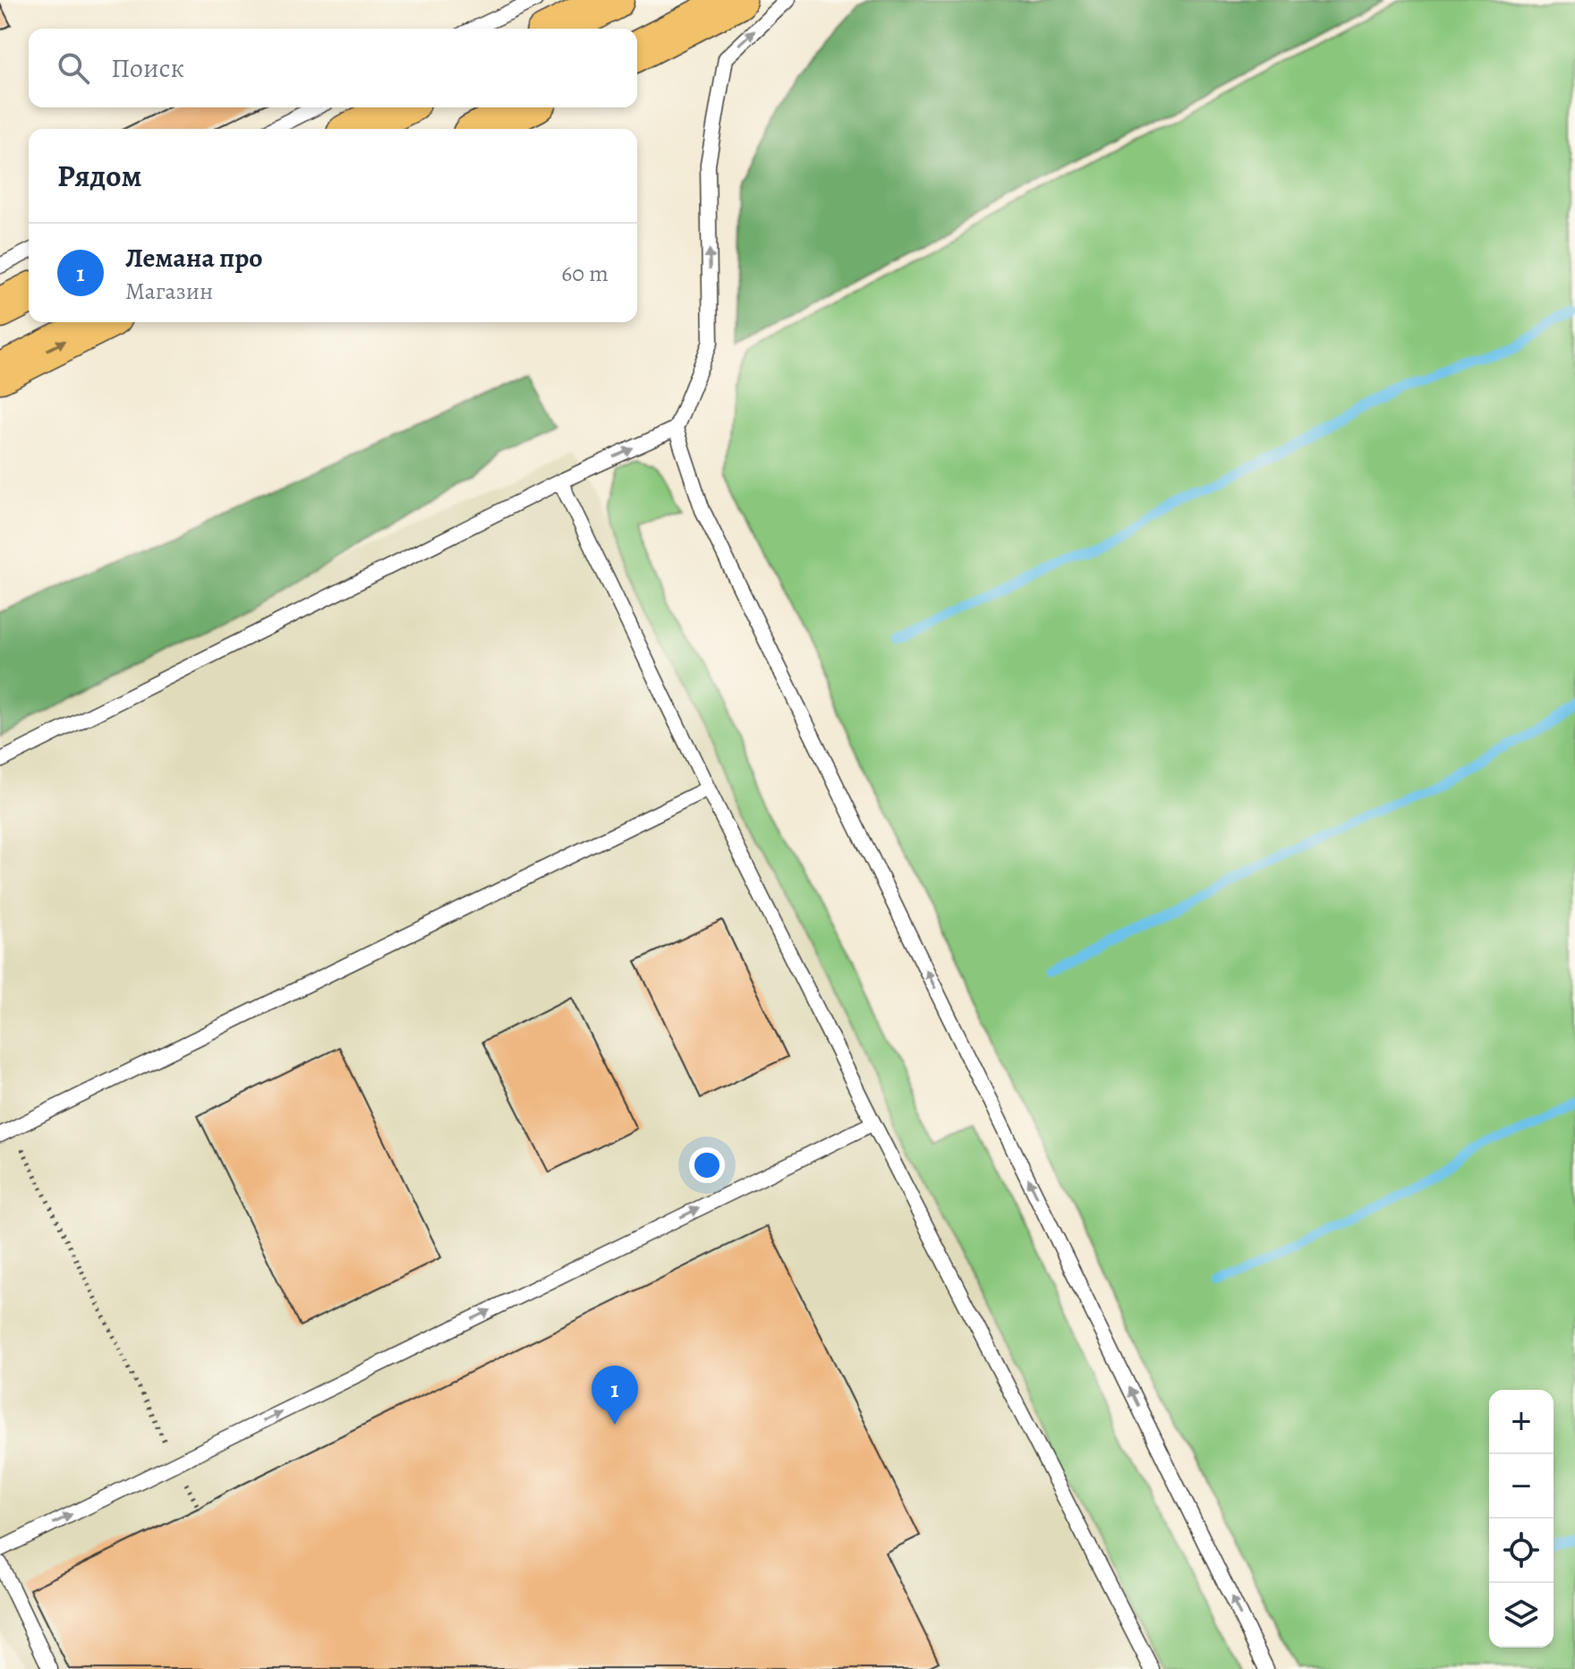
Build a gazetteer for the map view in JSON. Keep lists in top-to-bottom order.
{
  "page": {
    "search": "Поиск",
    "heading": "Рядом",
    "list": [
      {
        "mark": "1",
        "name": "Лемана про",
        "note": "Магазин",
        "value": "60 m"
      }
    ],
    "pins": "1",
    "map_buttons": ["+", "−"]
  }
}
